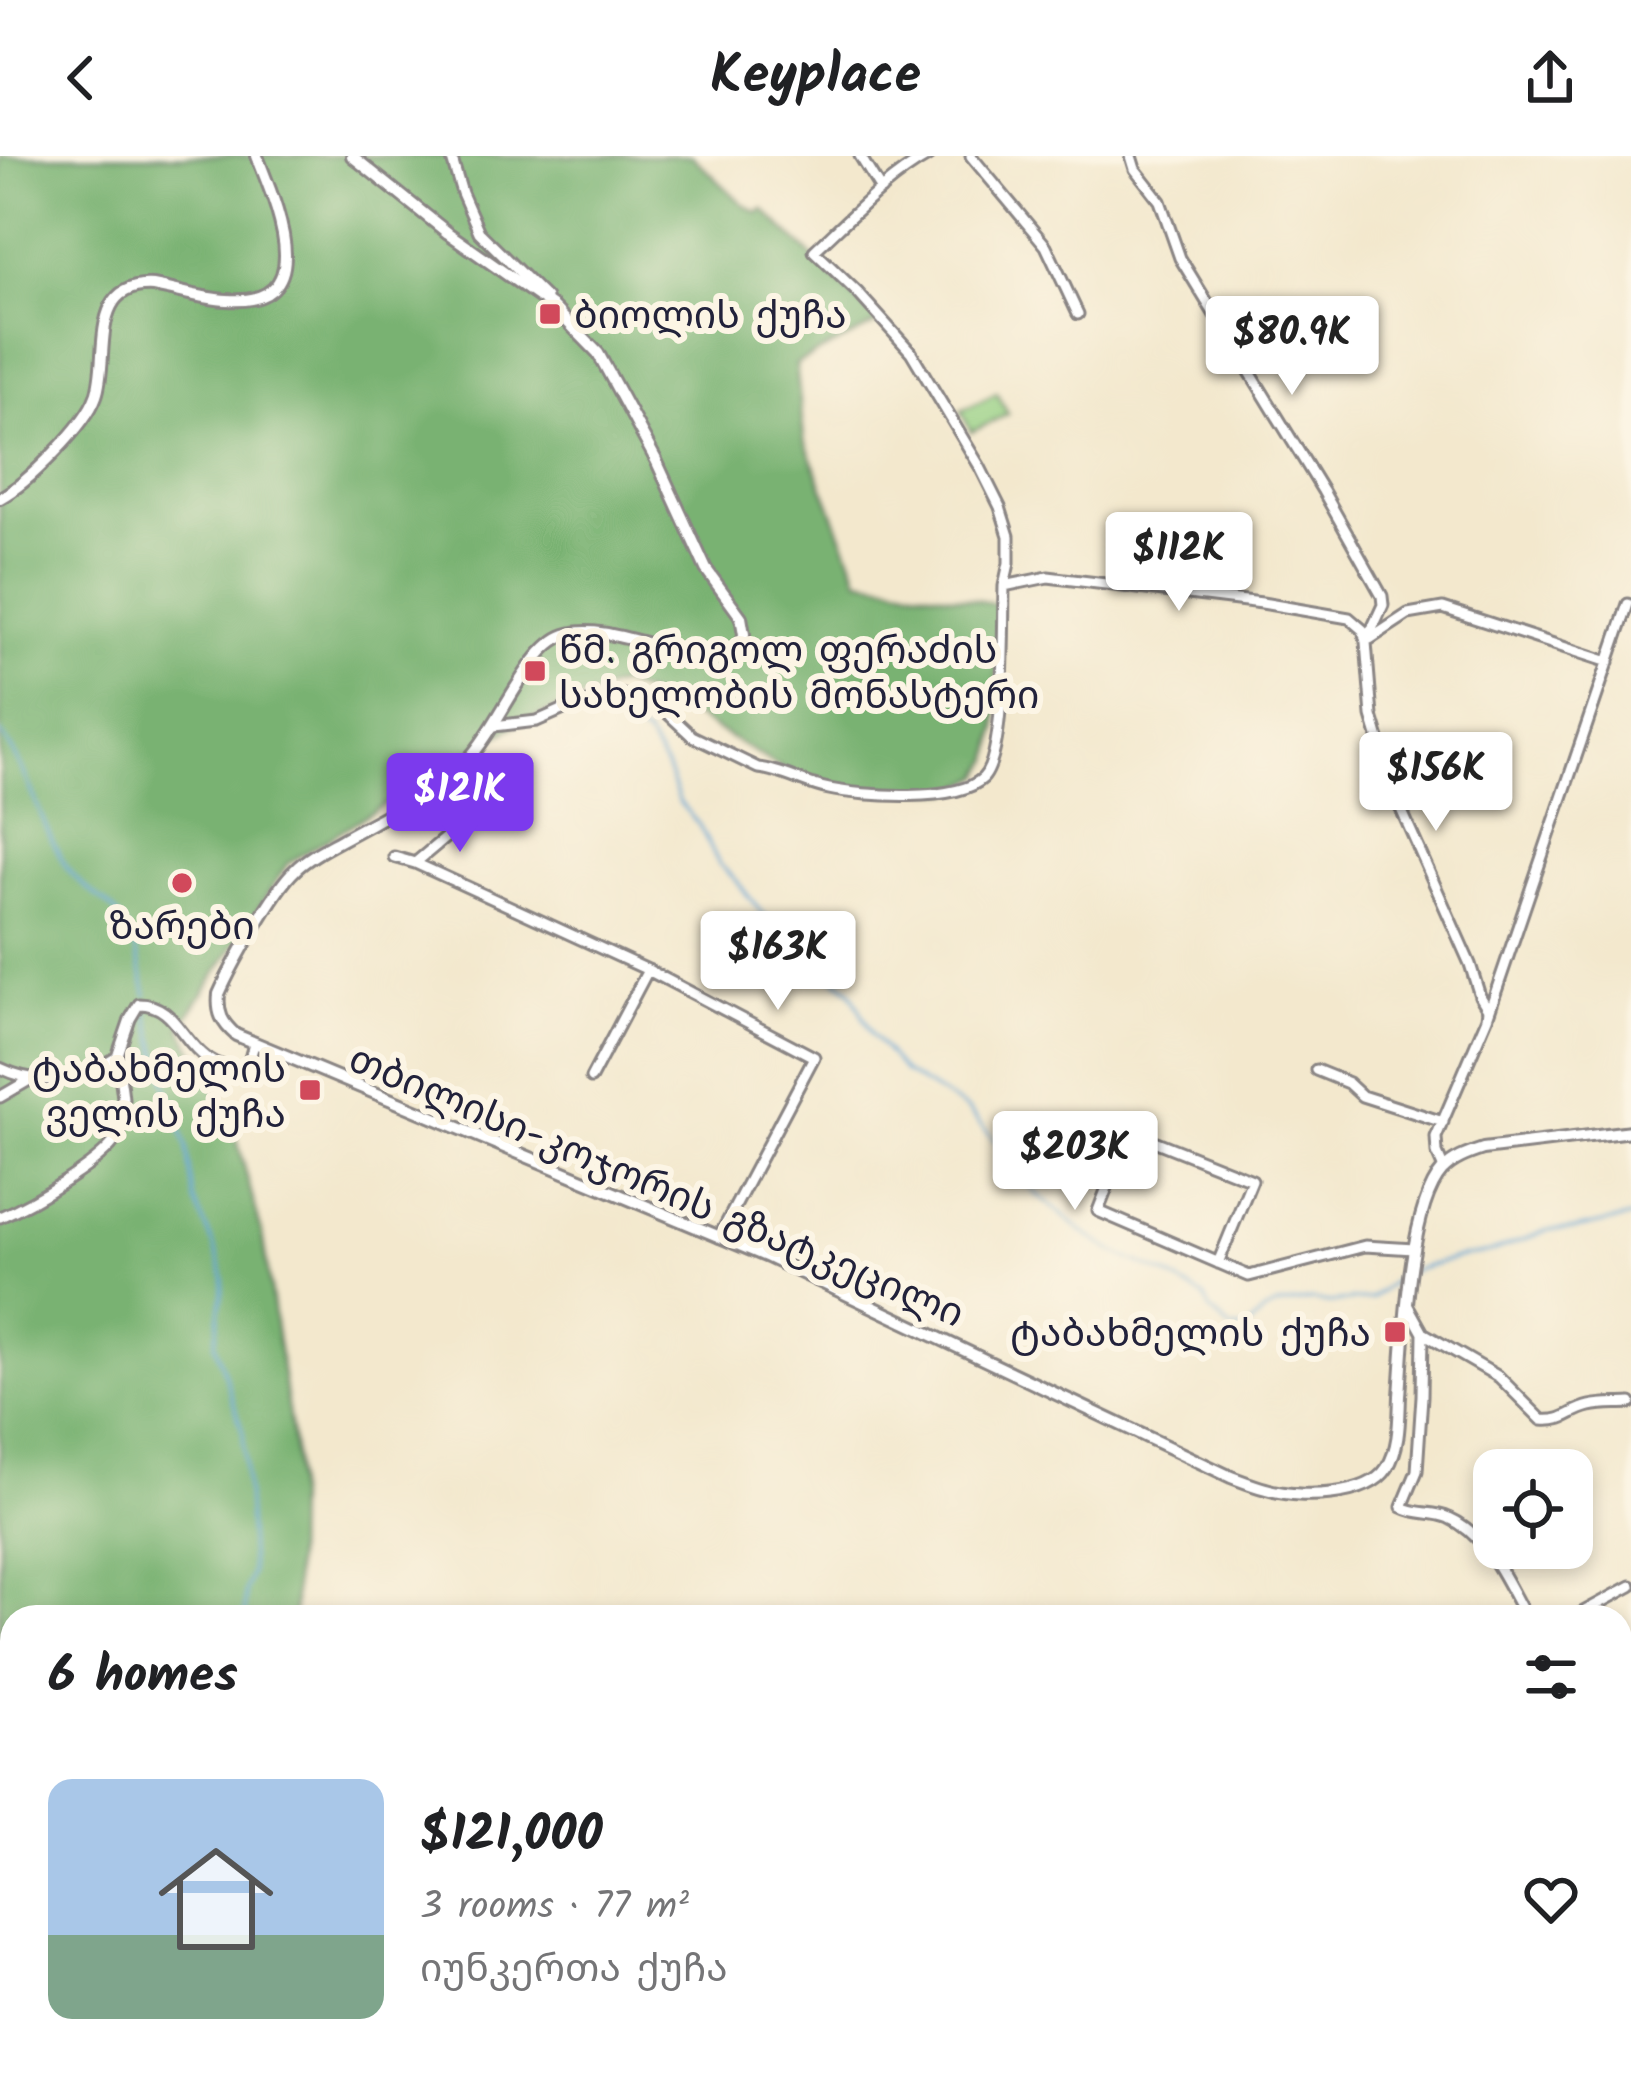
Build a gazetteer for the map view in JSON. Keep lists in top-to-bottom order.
{
  "streets": {
    "main road": ["თბილისი-კოჯორის გზატკეცილი"]
  },
  "places": {
    "transit": [
      "ბიოლის ქუჩა",
      "წმ. გრიგოლ ფერაძის სახელობის მონასტერი",
      "ტაბახმელის ველის ქუჩა",
      "ტაბახმელის ქუჩა"
    ],
    "other": ["ზარები"]
  },
  "page": {
    "header": "Keyplace",
    "price": [
      "$80.9K",
      "$112K",
      "$156K",
      "$121K",
      "$163K",
      "$203K"
    ],
    "heading": "6 homes",
    "list": [
      {
        "name": "$121,000",
        "note": "3 rooms · 77 m² · იუნკერთა ქუჩა"
      }
    ]
  }
}
